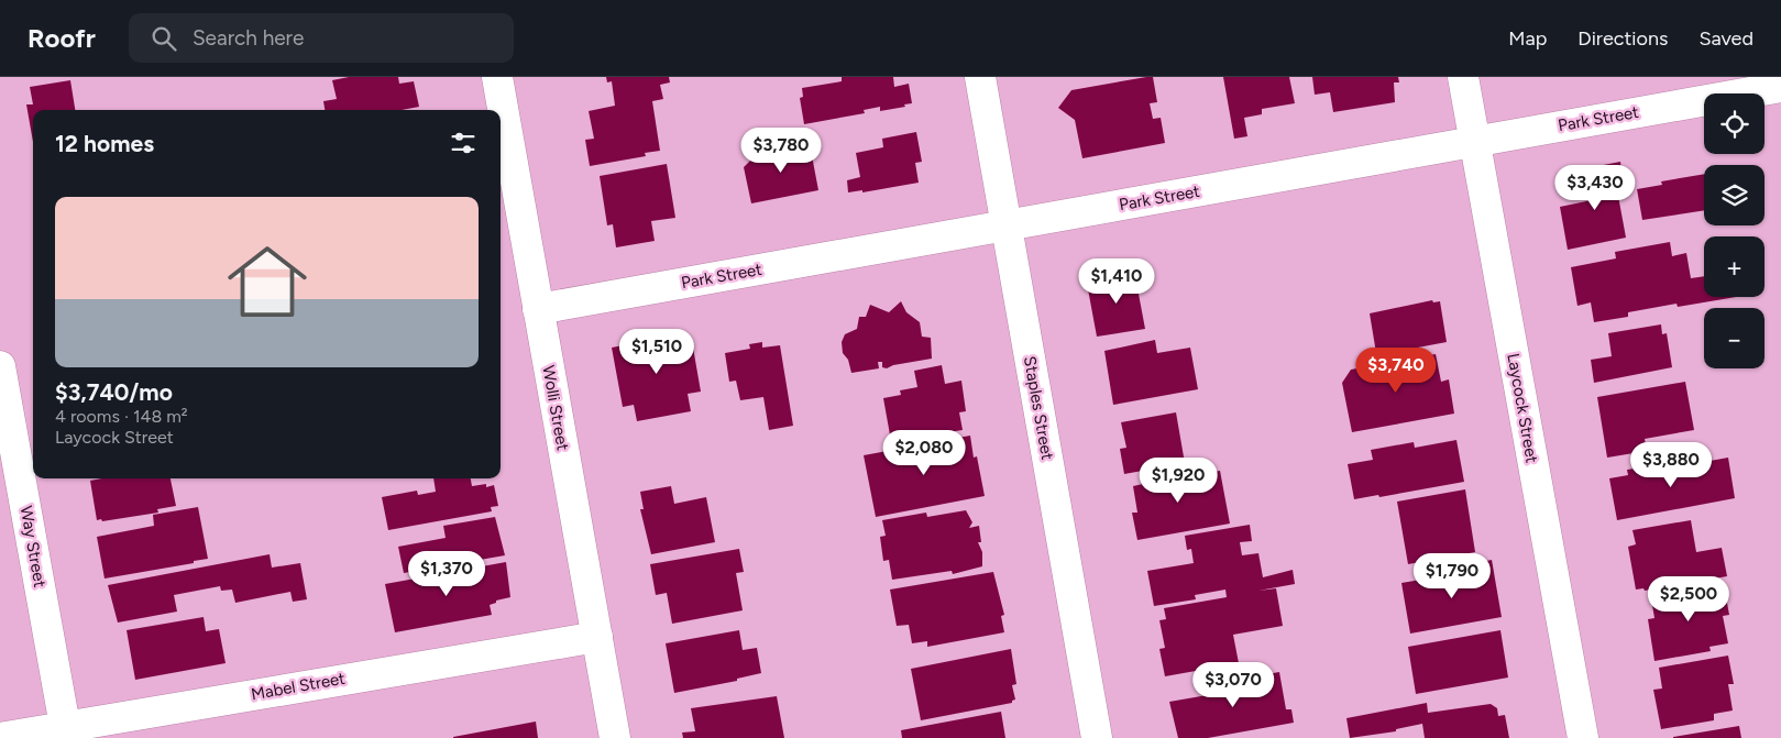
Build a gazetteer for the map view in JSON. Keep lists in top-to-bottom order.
{
  "streets": {
    "street": [
      "Park Street",
      "Wolli Street",
      "Staples Street",
      "Laycock Street",
      "Way Street",
      "Mabel Street"
    ]
  },
  "crossings": [
    ["Park Street", "Wolli Street"],
    ["Park Street", "Staples Street"],
    ["Park Street", "Laycock Street"],
    ["Wolli Street", "Mabel Street"],
    ["Way Street", "Mabel Street"]
  ],
  "page": {
    "header": "Roofr",
    "search": "Search here",
    "nav": ["Map", "Directions", "Saved"],
    "map_buttons": ["+", "−"],
    "heading": "12 homes",
    "price": [
      "$3,780",
      "$3,430",
      "$1,410",
      "$1,510",
      "$3,740",
      "$2,080",
      "$3,880",
      "$1,920",
      "$1,370",
      "$1,790",
      "$2,500",
      "$3,070"
    ],
    "list": [
      {
        "name": "$3,740/mo",
        "note": "4 rooms · 148 m² · Laycock Street"
      }
    ]
  }
}
